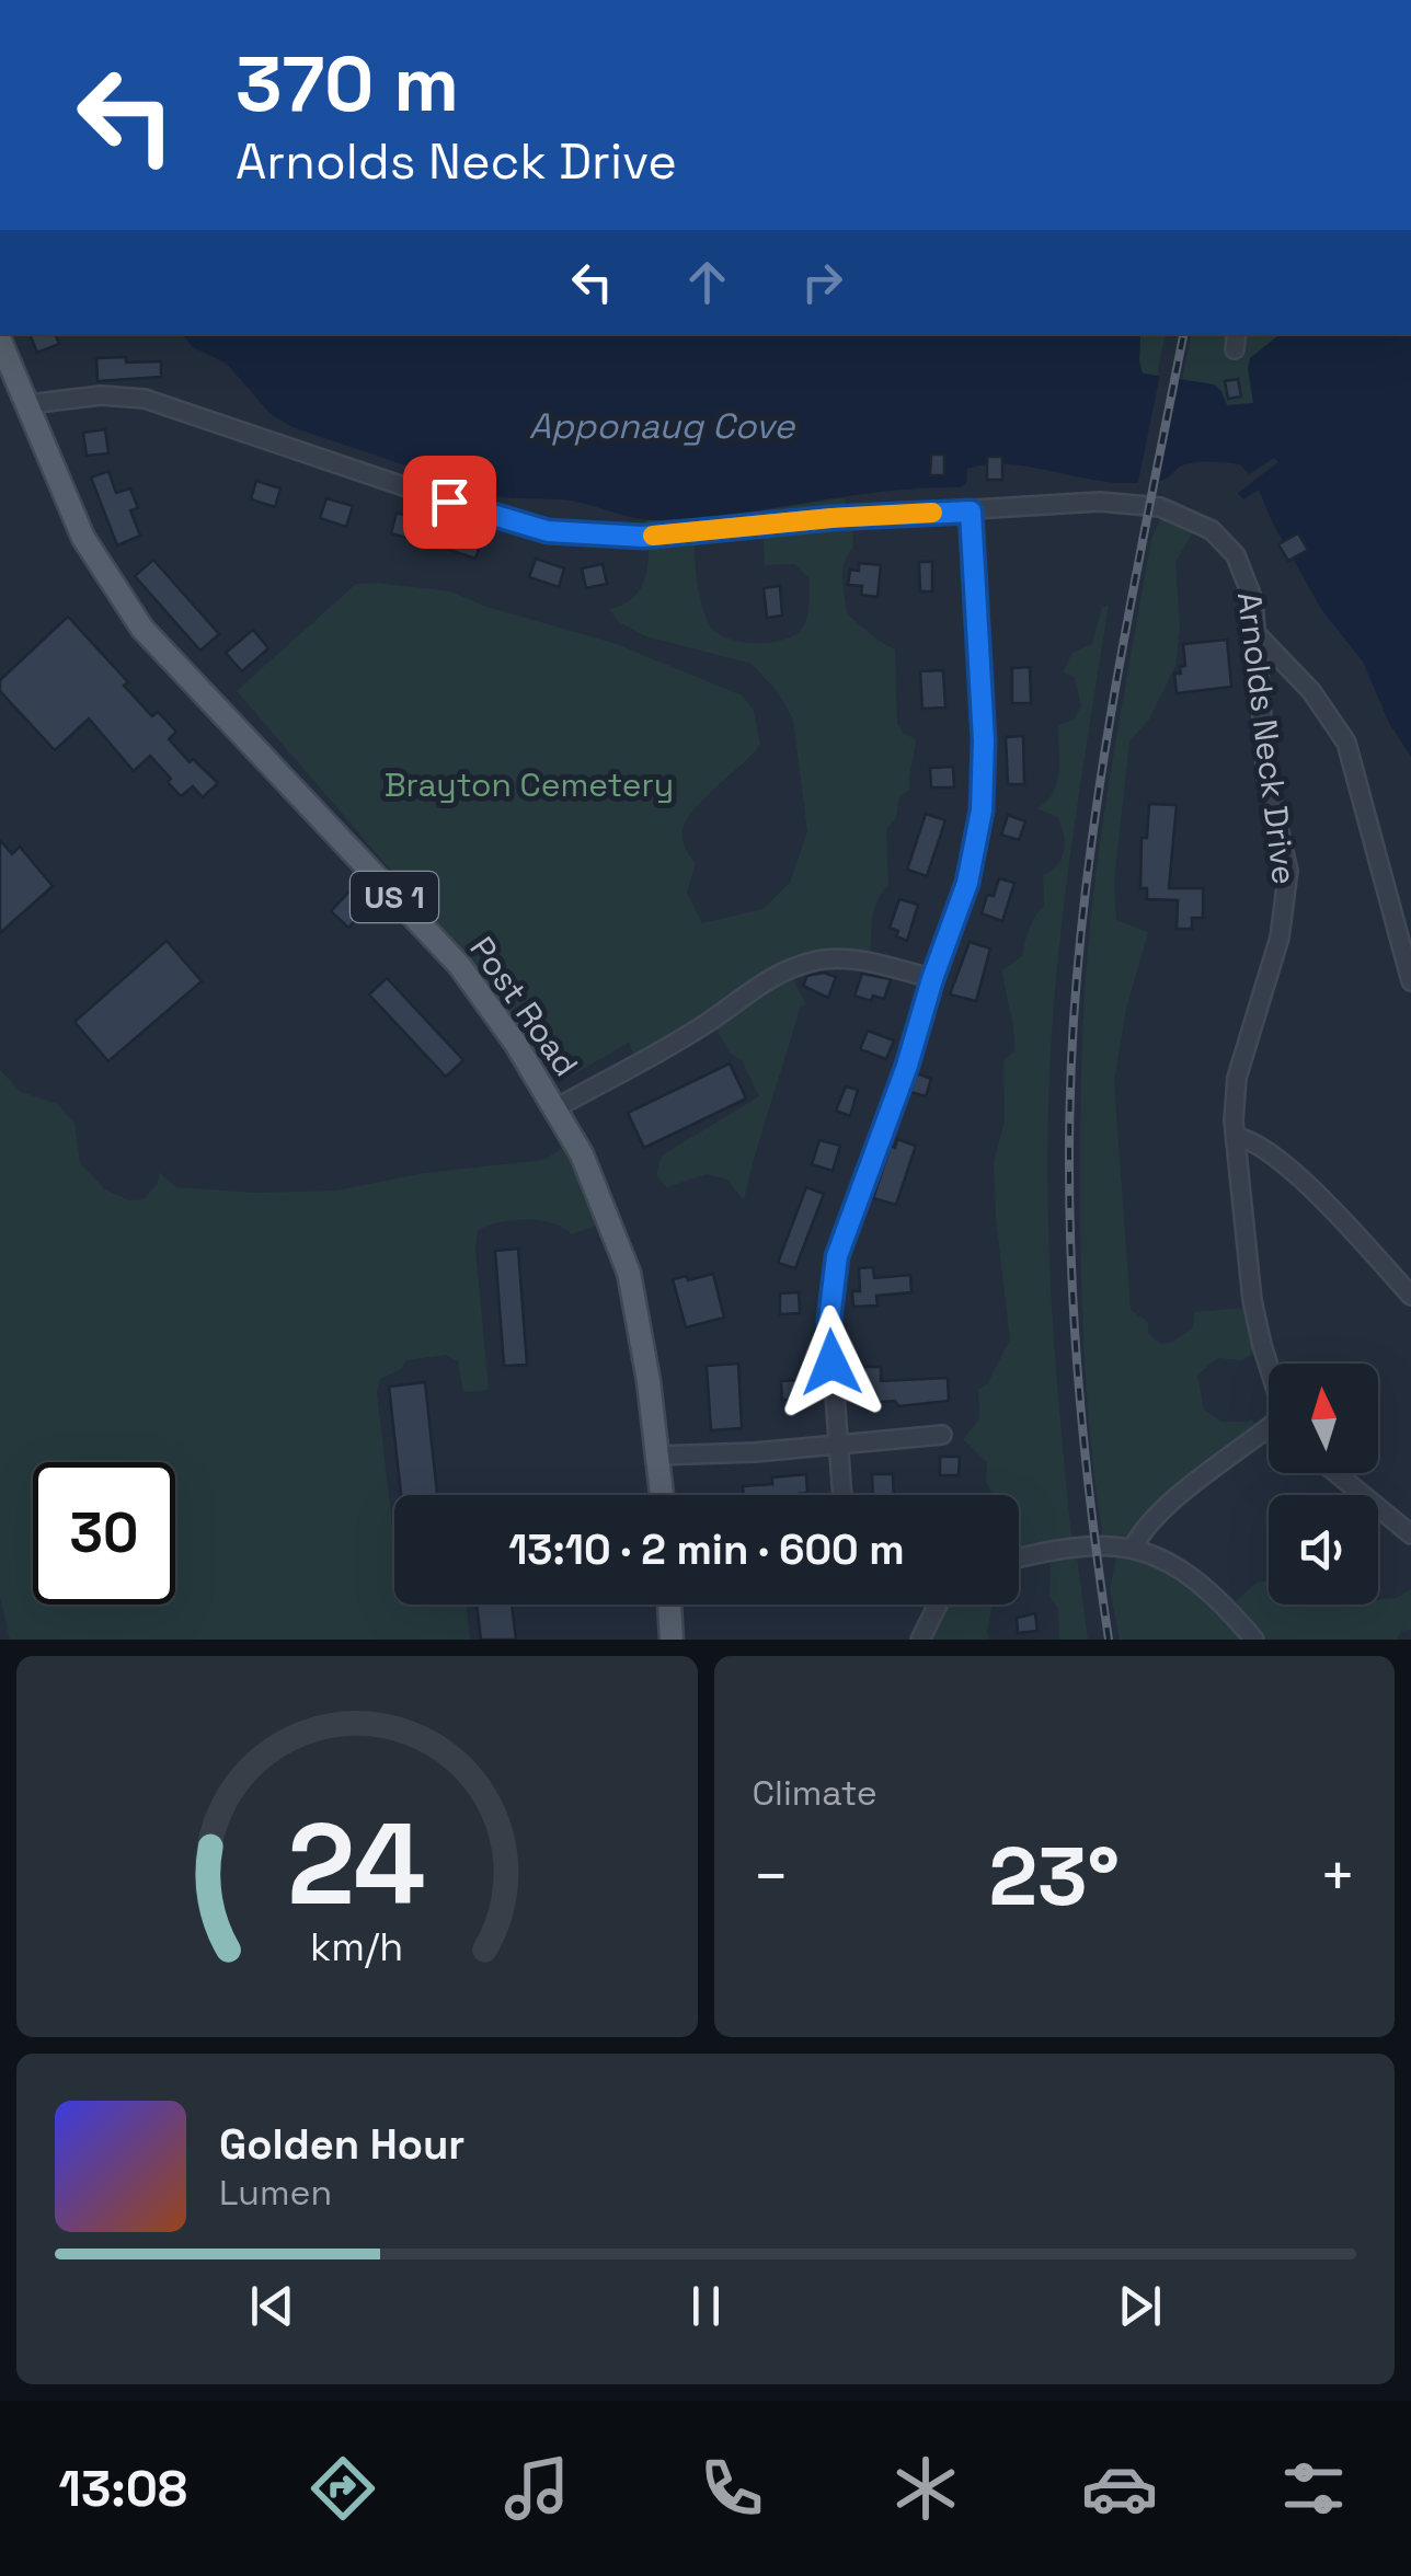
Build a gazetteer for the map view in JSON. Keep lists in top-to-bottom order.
{
  "streets": {
    "main road": ["US 1", "Post Road"],
    "street": ["Arnolds Neck Drive"]
  },
  "crossings": [
    ["Arnolds Neck Drive", "Post Road"]
  ],
  "water": ["Apponaug Cove"],
  "parks": ["Brayton Cemetery"],
  "north": "top",
  "page": {
    "turn": ["370 m", "Arnolds Neck Drive"],
    "limit": "30",
    "trip": "13:10 · 2 min · 600 m",
    "tile": "Climate",
    "heat": ["−", "23°", "+"],
    "song": ["Golden Hour", "Lumen"],
    "tabs": "13:08",
    "gauge": ["24", "km/h"]
  }
}
